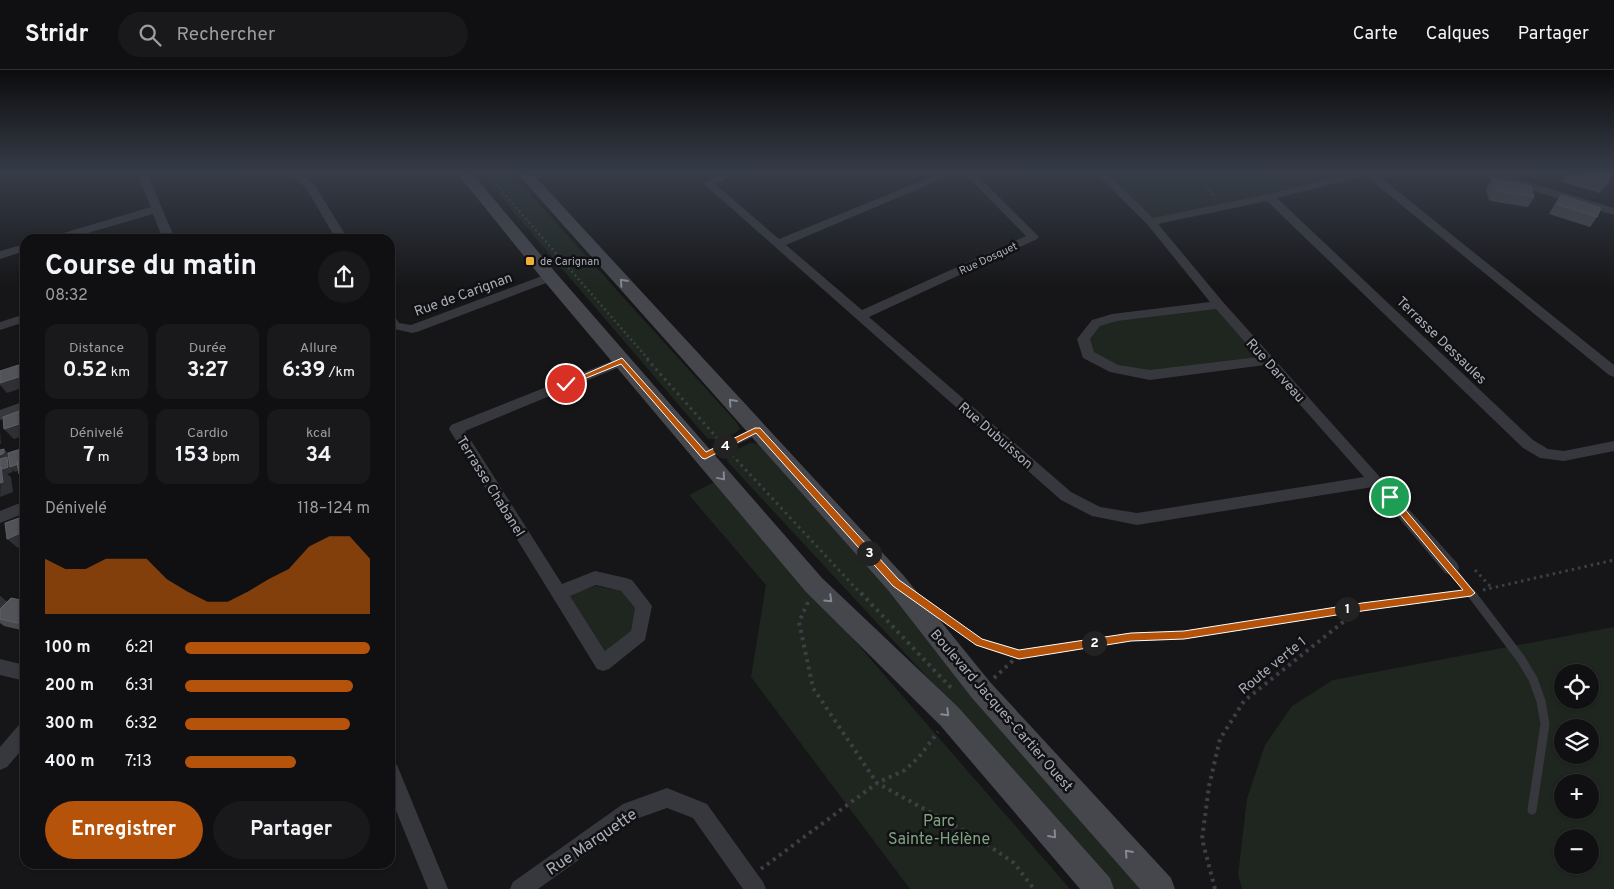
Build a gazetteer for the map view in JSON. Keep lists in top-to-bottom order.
{
  "streets": {
    "main road": ["Boulevard Jacques-Cartier Ouest"],
    "street": [
      "Rue Dosquet",
      "Rue de Carignan",
      "Terrasse Dessaules",
      "Rue Darveau",
      "Rue Dubuisson",
      "Terrasse Chabanel",
      "Rue Marquette"
    ],
    "path": ["Route verte 1"]
  },
  "crossings": [
    ["Rue Dosquet", "Rue Dubuisson"],
    ["Rue Darveau", "Rue Dubuisson"]
  ],
  "parks": ["Parc Sainte-Hélène"],
  "places": {
    "transit": ["de Carignan"]
  },
  "page": {
    "header": "Stridr",
    "search": "Rechercher",
    "nav": ["Carte", "Calques", "Partager"],
    "heading": ["Course du matin", "08:32"],
    "stats": [
      ["Distance", "0.52 km"],
      ["Durée", "3:27"],
      ["Allure", "6:39 /km"],
      ["Dénivelé", "7 m"],
      ["Cardio", "153 bpm"],
      ["kcal", "34"]
    ],
    "pins": [
      "4",
      "3",
      "1",
      "2"
    ],
    "chart": ["Dénivelé", "118–124 m"],
    "list": [
      {
        "name": "100 m",
        "note": "6:21"
      },
      {
        "name": "200 m",
        "note": "6:31"
      },
      {
        "name": "300 m",
        "note": "6:32"
      },
      {
        "name": "400 m",
        "note": "7:13"
      }
    ],
    "map_buttons": ["+", "−"],
    "buttons": ["Enregistrer", "Partager"]
  }
}
